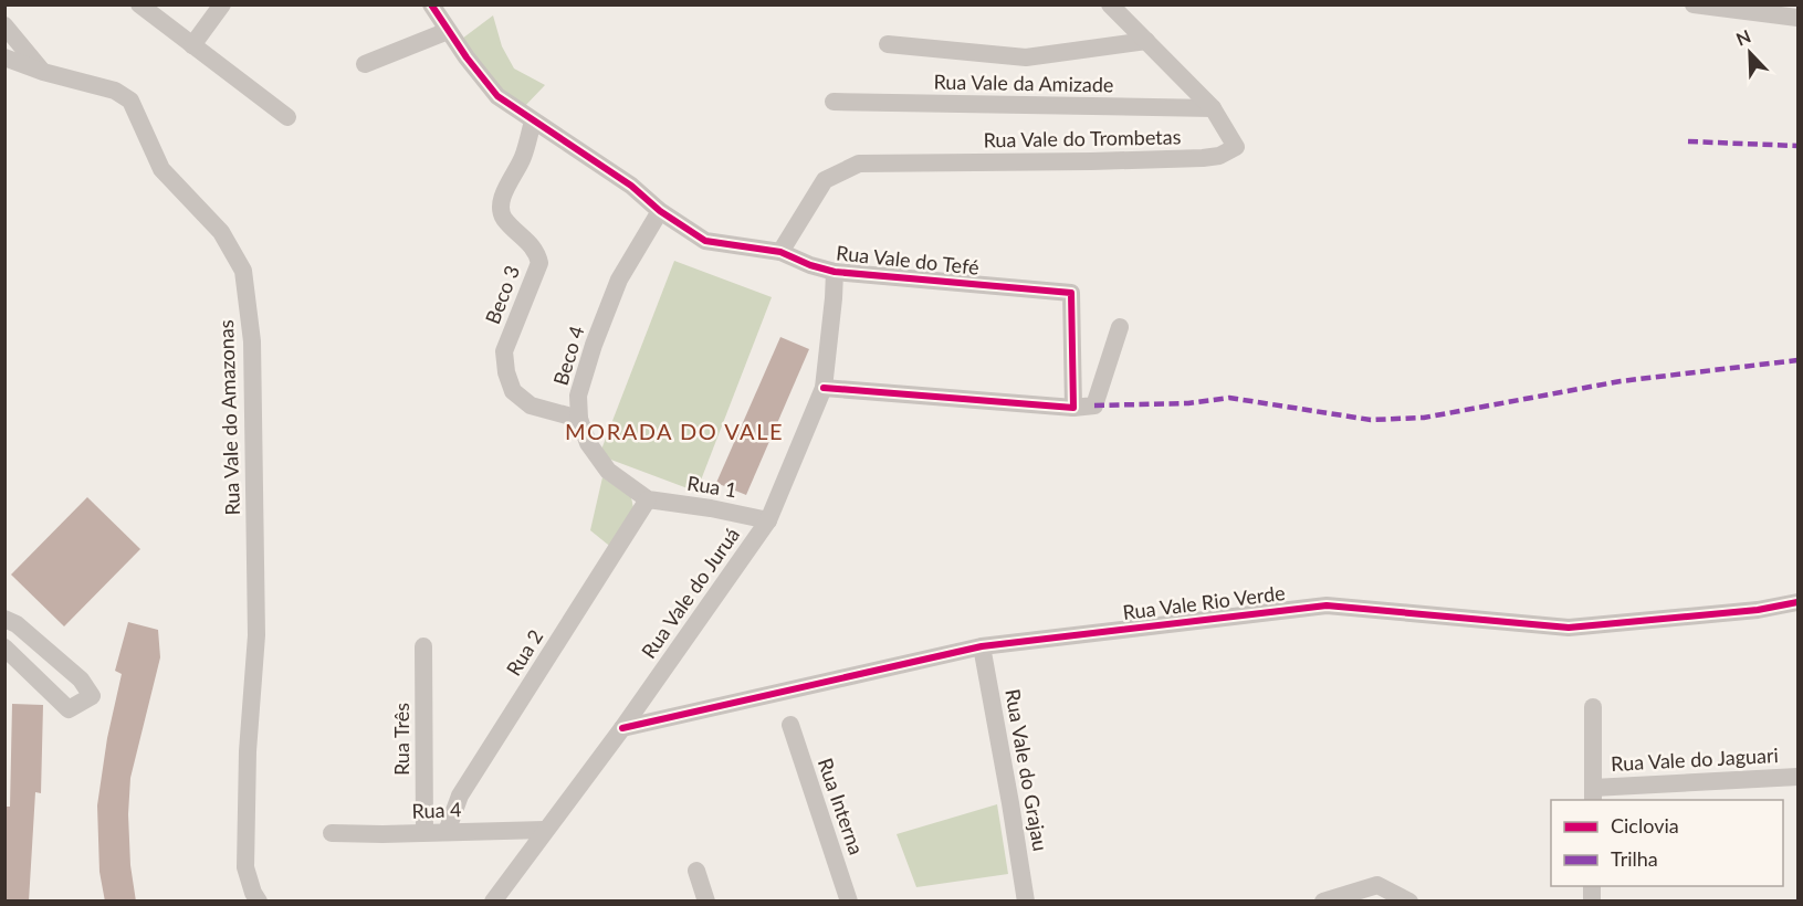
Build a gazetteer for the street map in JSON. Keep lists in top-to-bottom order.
{
  "streets": {
    "street": [
      "Rua Vale da Amizade",
      "Rua Vale do Trombetas",
      "Rua Vale do Tefé",
      "Beco 3",
      "Beco 4",
      "Rua Vale do Amazonas",
      "Rua 1",
      "Rua Vale do Juruá",
      "Rua Vale Rio Verde",
      "Rua 2",
      "Rua Três",
      "Rua Vale do Jaguari",
      "Rua Vale do Grajau",
      "Rua Interna",
      "Rua 4"
    ]
  },
  "crossings": [
    ["Rua Vale da Amizade", "Rua Vale do Trombetas"],
    ["Rua Vale do Trombetas", "Rua Vale do Tefé"],
    ["Rua Vale do Tefé", "Beco 3"],
    ["Rua Vale do Tefé", "Beco 4"],
    ["Rua Vale do Tefé", "Rua Vale do Juruá"],
    ["Beco 3", "Beco 4"],
    ["Beco 4", "Rua 1"],
    ["Beco 4", "Rua 2"],
    ["Rua 1", "Rua Vale do Juruá"],
    ["Rua 1", "Rua 2"],
    ["Rua Vale do Juruá", "Rua Vale Rio Verde"],
    ["Rua Vale do Juruá", "Rua 4"],
    ["Rua Vale Rio Verde", "Rua Vale do Grajau"],
    ["Rua 2", "Rua 4"],
    ["Rua Três", "Rua 4"]
  ],
  "districts": ["MORADA DO VALE"],
  "legend": ["Ciclovia", "Trilha"],
  "north": "top left"
}
